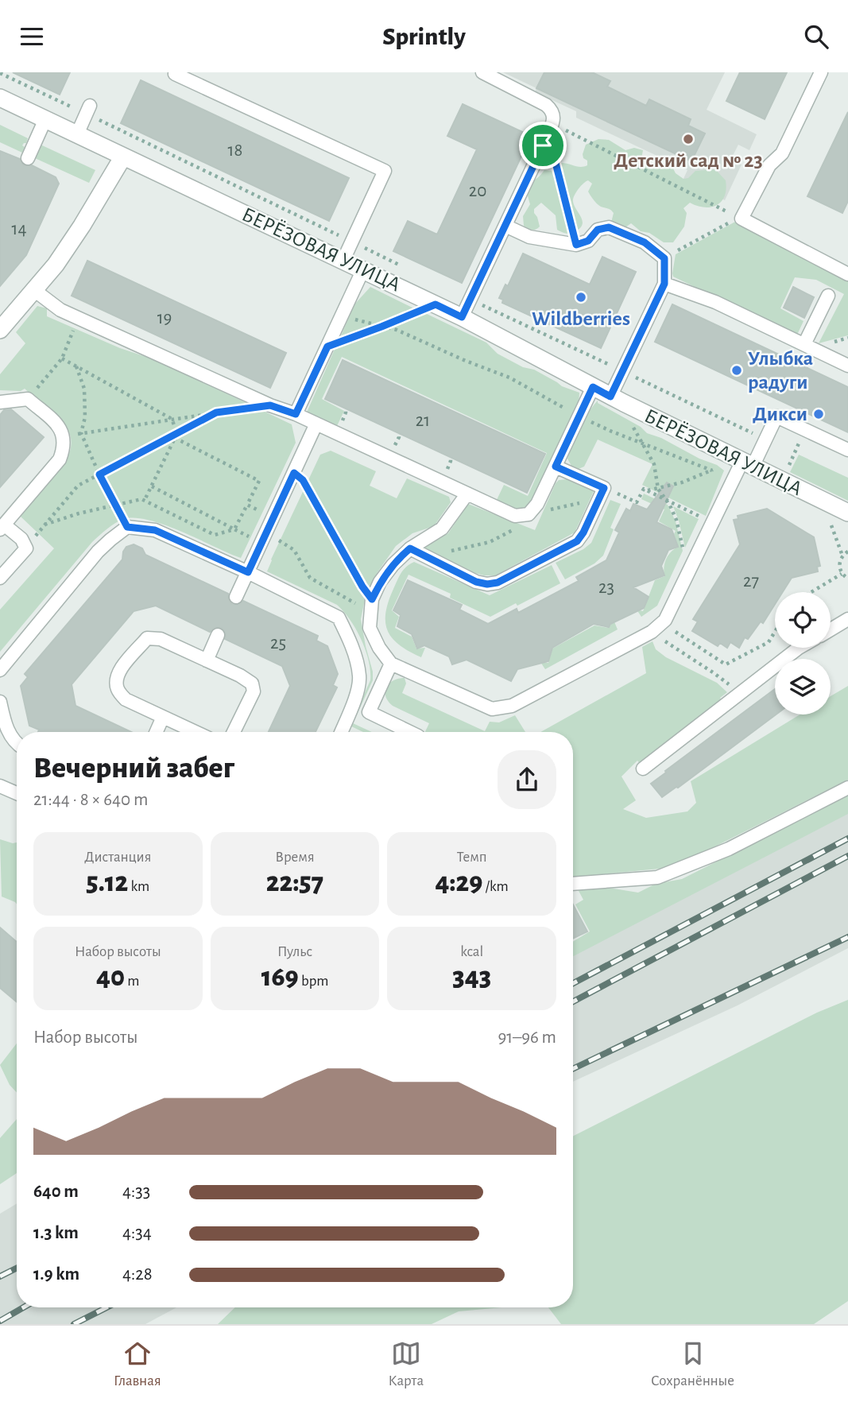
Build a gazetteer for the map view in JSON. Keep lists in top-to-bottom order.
{
  "streets": {
    "street": ["БЕРЁЗОВАЯ УЛИЦА"]
  },
  "places": [
    "Детский сад № 23",
    "Wildberries",
    "Улыбка радуги",
    "Дикси"
  ],
  "house_numbers": [
    "18",
    "20",
    "14",
    "19",
    "21",
    "27",
    "23",
    "25"
  ],
  "page": {
    "header": "Sprintly",
    "heading": ["Вечерний забег", "21:44 · 8 × 640 m"],
    "stats": [
      ["Дистанция", "5.12 km"],
      ["Время", "22:57"],
      ["Темп", "4:29 /km"],
      ["Набор высоты", "40 m"],
      ["Пульс", "169 bpm"],
      ["kcal", "343"]
    ],
    "chart": ["Набор высоты", "91–96 m"],
    "list": [
      {
        "name": "640 m",
        "note": "4:33"
      },
      {
        "name": "1.3 km",
        "note": "4:34"
      },
      {
        "name": "1.9 km",
        "note": "4:28"
      }
    ],
    "tabs": ["Главная", "Карта", "Сохранённые"]
  }
}
